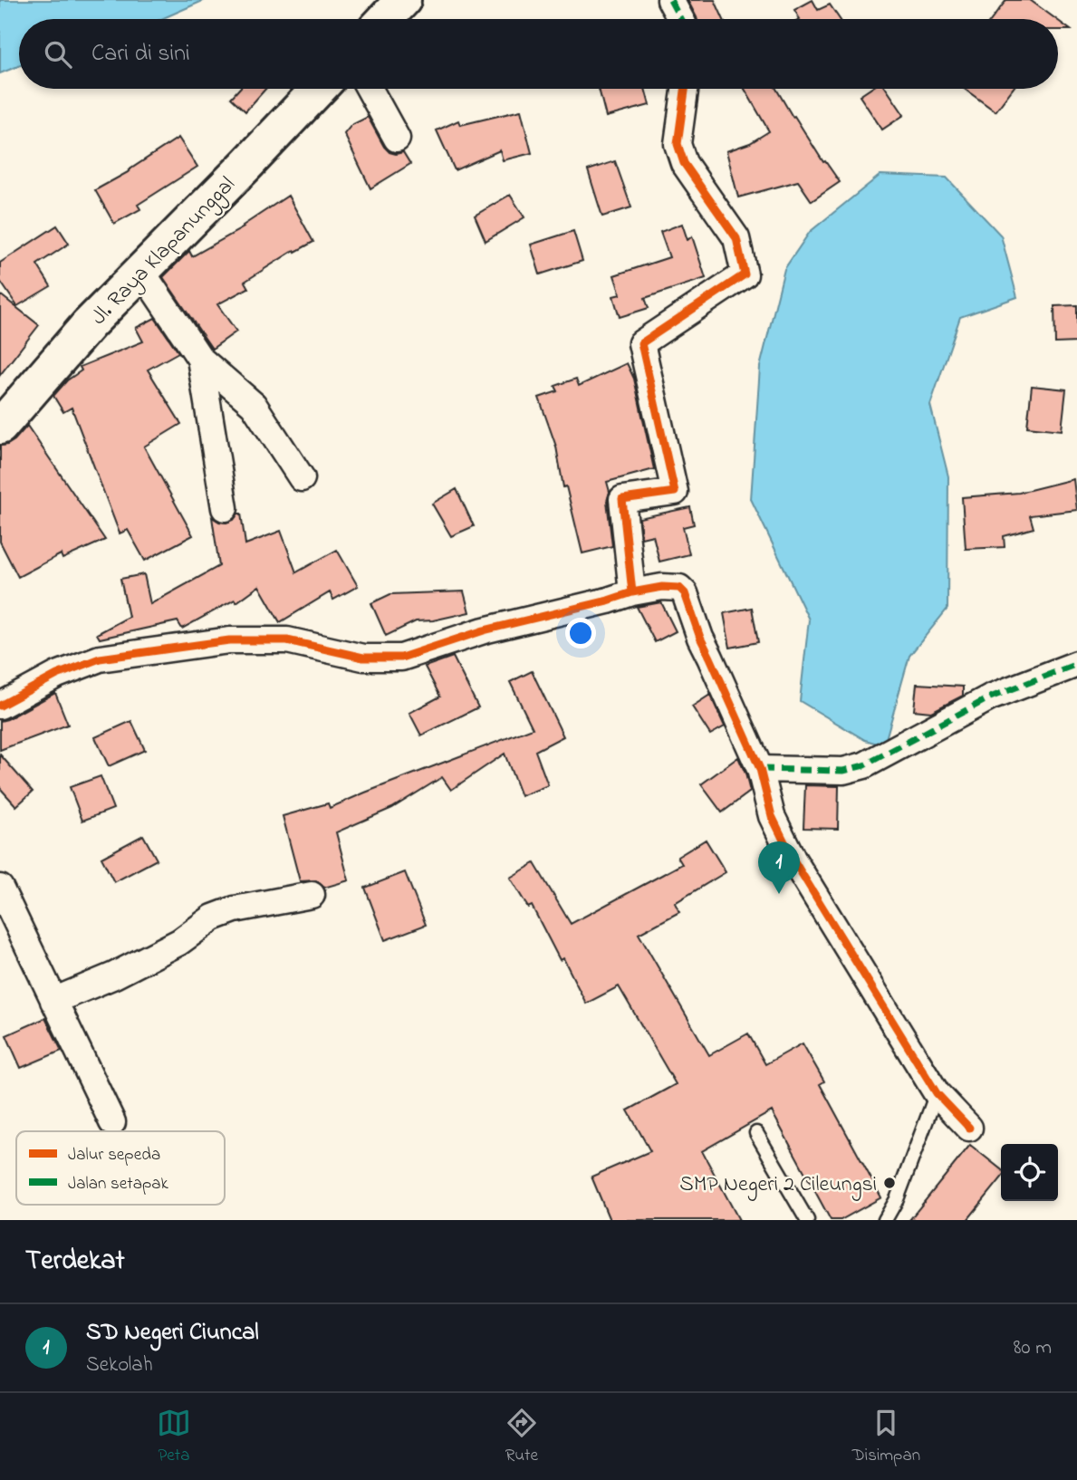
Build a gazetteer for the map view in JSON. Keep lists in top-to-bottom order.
{
  "streets": {
    "street": ["Jl. Raya Klapanunggal"]
  },
  "places": ["SMP Negeri 2 Cileungsi"],
  "legend": ["Jalur sepeda", "Jalan setapak"],
  "page": {
    "search": "Cari di sini",
    "pins": "1",
    "heading": "Terdekat",
    "list": [
      {
        "mark": "1",
        "name": "SD Negeri Ciuncal",
        "note": "Sekolah",
        "value": "80 m"
      }
    ],
    "nav": ["Peta", "Rute", "Disimpan"]
  }
}
